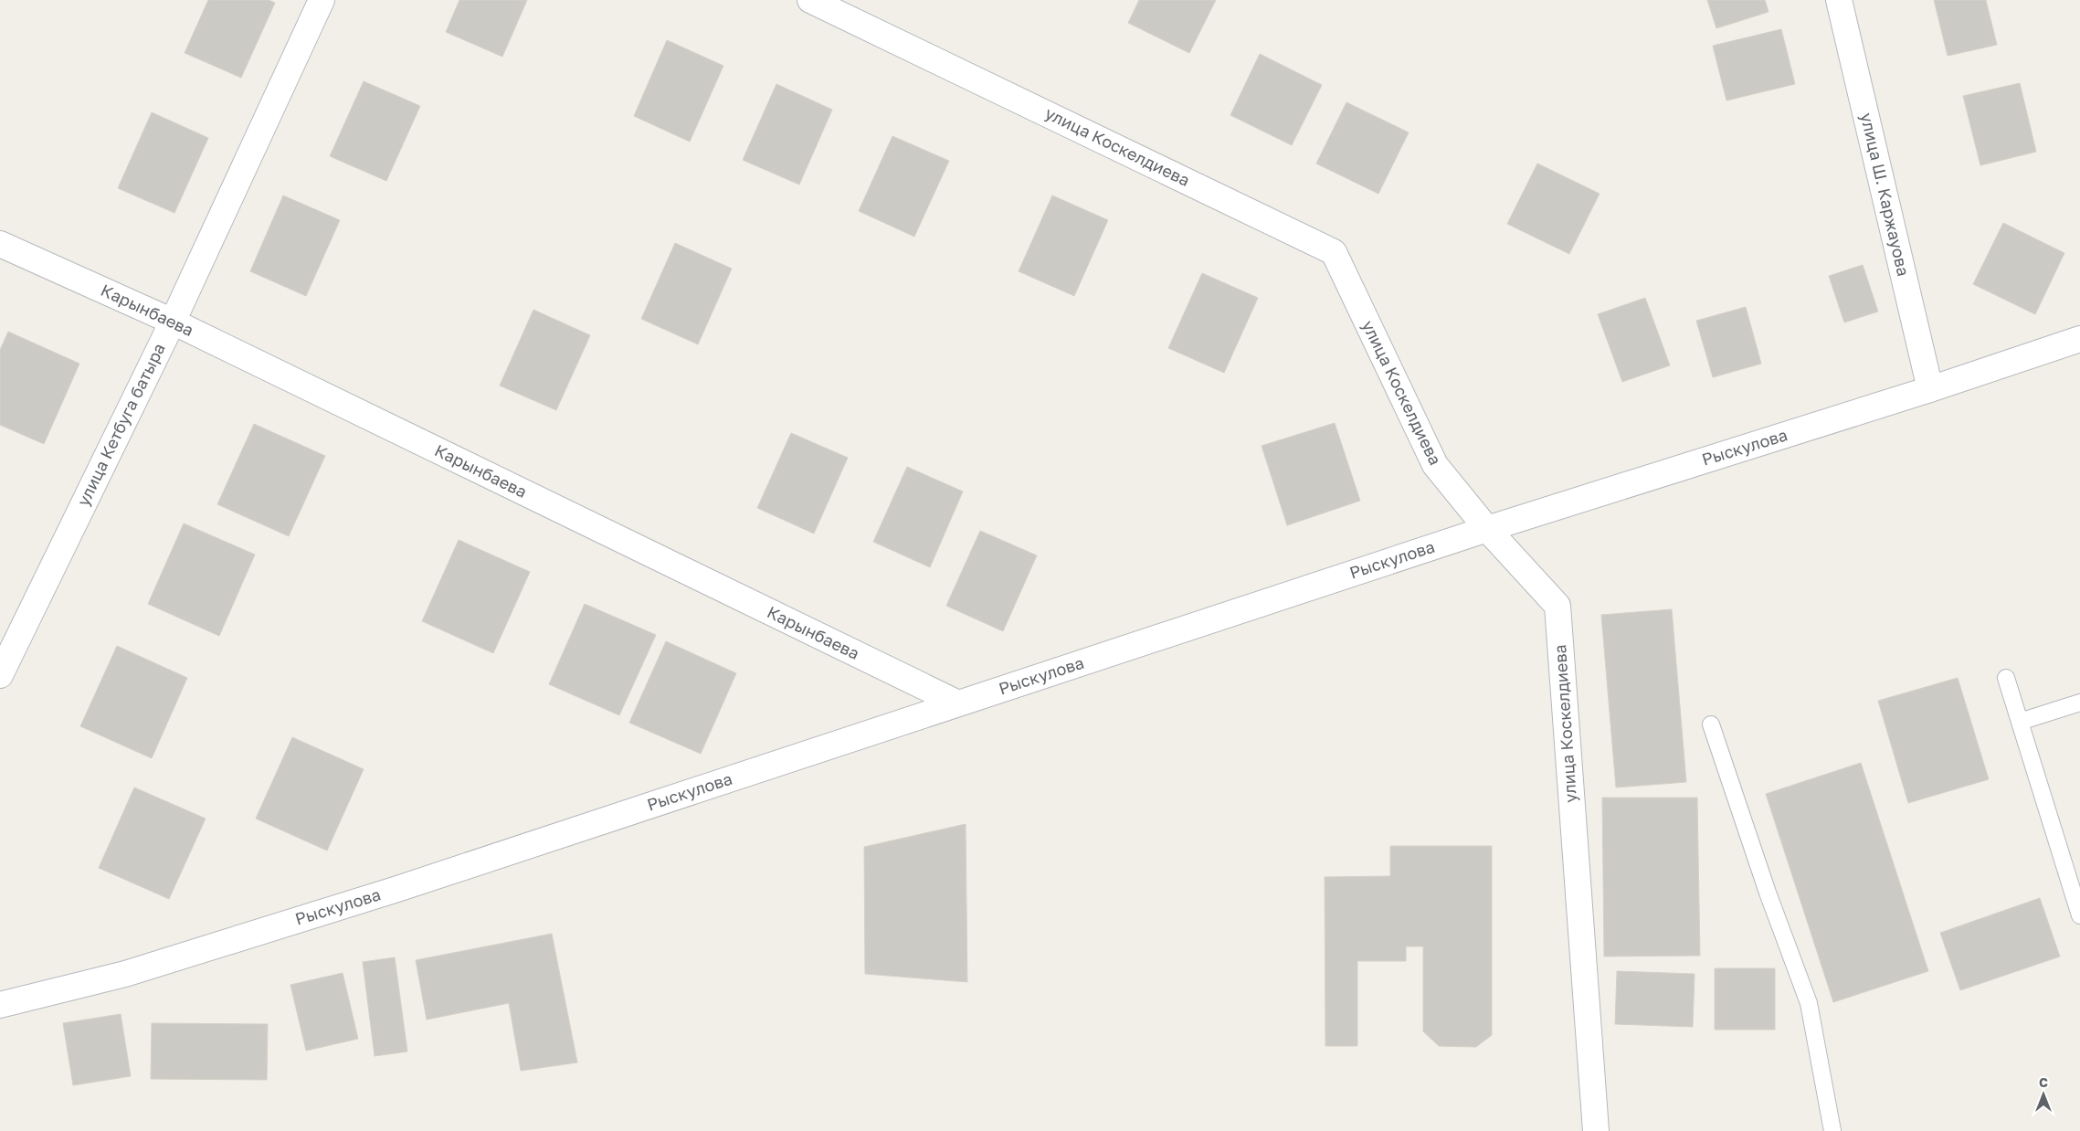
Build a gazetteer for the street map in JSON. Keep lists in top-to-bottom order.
{
  "streets": {
    "street": [
      "улица Коскелдиева",
      "улица Ш. Каржауова",
      "Карынбаева",
      "улица Кетбуга батыра",
      "Рыскулова"
    ]
  },
  "crossings": [
    ["улица Коскелдиева", "Рыскулова"],
    ["улица Ш. Каржауова", "Рыскулова"],
    ["Карынбаева", "улица Кетбуга батыра"],
    ["Карынбаева", "Рыскулова"]
  ],
  "north": "top"
}
